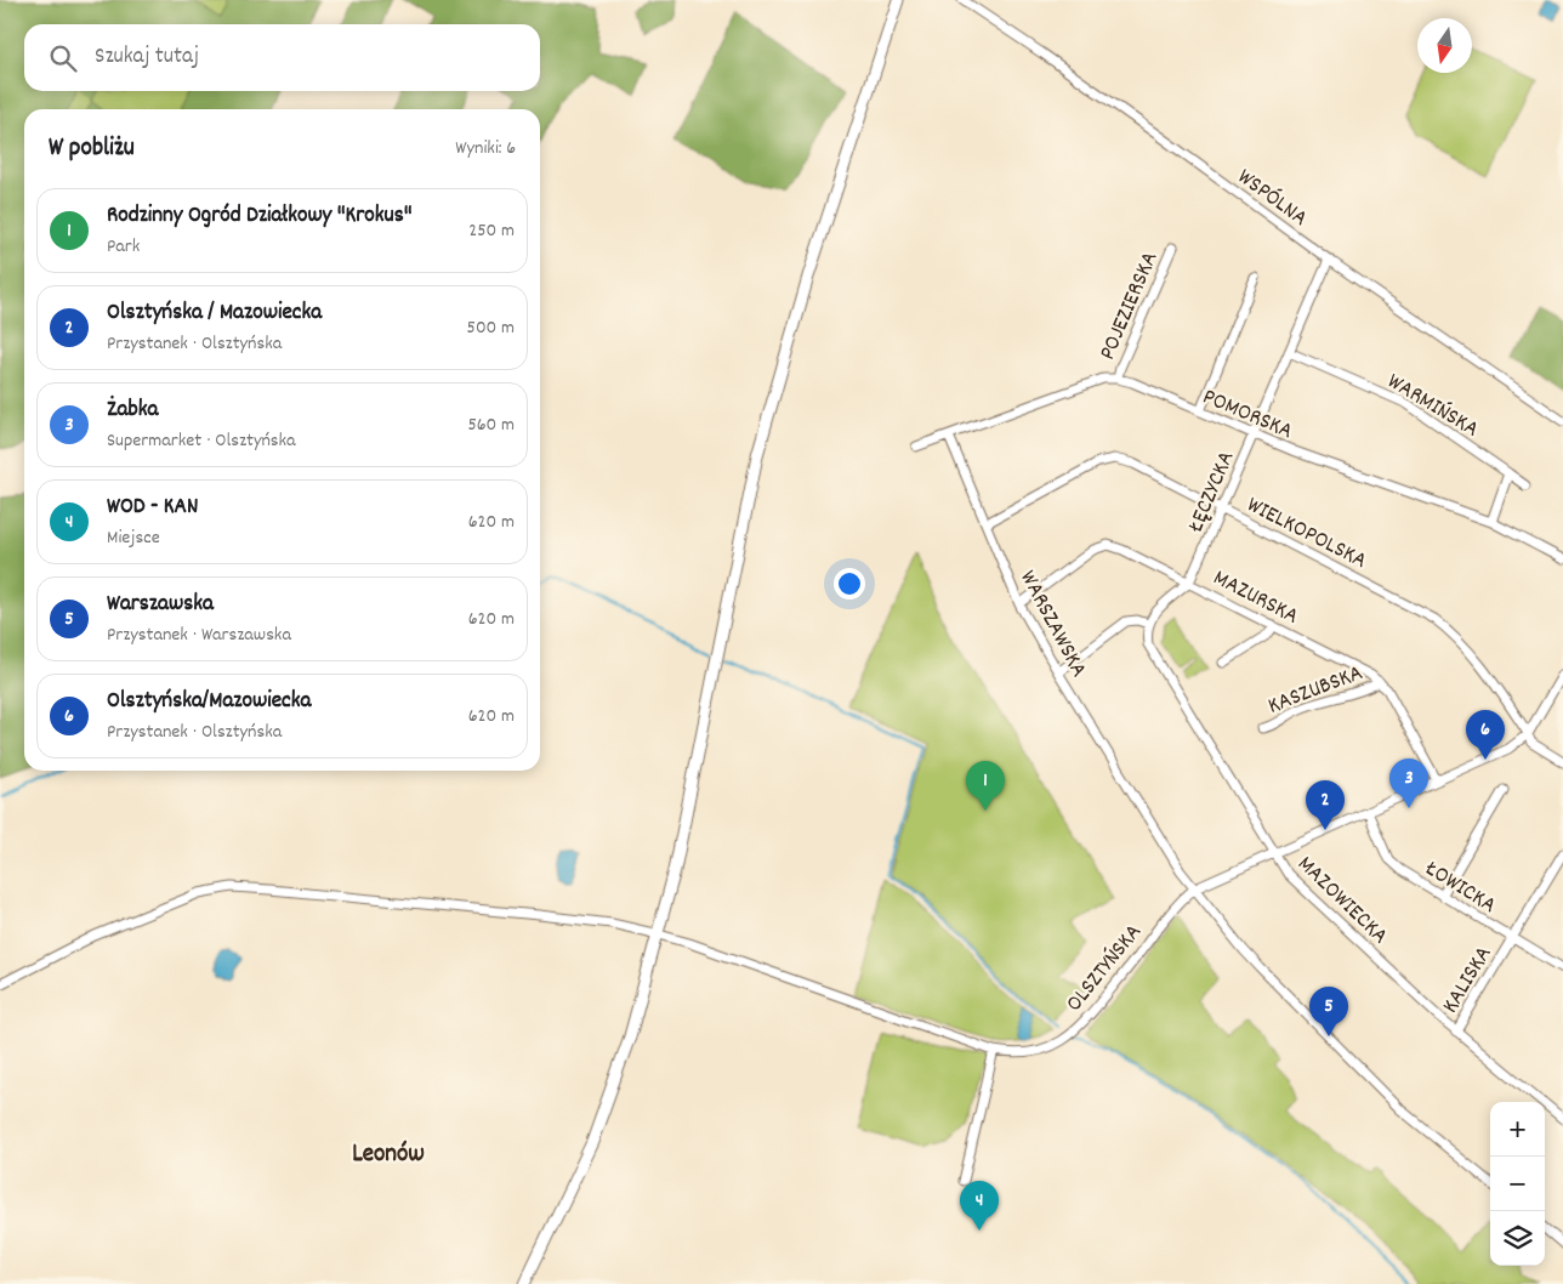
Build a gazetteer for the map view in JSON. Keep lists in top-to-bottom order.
{
  "streets": {
    "street": [
      "WSPÓLNA",
      "POJEZIERSKA",
      "WARMIŃSKA",
      "POMORSKA",
      "ŁĘCZYCKA",
      "WIELKOPOLSKA",
      "MAZURSKA",
      "WARSZAWSKA",
      "KASZUBSKA",
      "ŁOWICKA",
      "MAZOWIECKA",
      "OLSZTYŃSKA",
      "KALISKA"
    ]
  },
  "crossings": [
    ["WSPÓLNA", "ŁĘCZYCKA"],
    ["POJEZIERSKA", "POMORSKA"],
    ["WARMIŃSKA", "ŁĘCZYCKA"],
    ["POMORSKA", "ŁĘCZYCKA"],
    ["ŁĘCZYCKA", "WIELKOPOLSKA"],
    ["ŁĘCZYCKA", "MAZURSKA"],
    ["ŁĘCZYCKA", "MAZOWIECKA"],
    ["WIELKOPOLSKA", "WARSZAWSKA"],
    ["WIELKOPOLSKA", "OLSZTYŃSKA"],
    ["MAZURSKA", "WARSZAWSKA"],
    ["MAZURSKA", "KASZUBSKA"],
    ["MAZURSKA", "OLSZTYŃSKA"],
    ["WARSZAWSKA", "OLSZTYŃSKA"],
    ["ŁOWICKA", "OLSZTYŃSKA"],
    ["ŁOWICKA", "KALISKA"],
    ["MAZOWIECKA", "OLSZTYŃSKA"],
    ["MAZOWIECKA", "KALISKA"]
  ],
  "districts": ["Leonów"],
  "north": "bottom",
  "page": {
    "search": "Szukaj tutaj",
    "heading": ["W pobliżu", "Wyniki: 6"],
    "list": [
      {
        "mark": "1",
        "name": "Rodzinny Ogród Działkowy \"Krokus\"",
        "note": "Park",
        "value": "250 m"
      },
      {
        "mark": "2",
        "name": "Olsztyńska / Mazowiecka",
        "note": "Przystanek · Olsztyńska",
        "value": "500 m"
      },
      {
        "mark": "3",
        "name": "Żabka",
        "note": "Supermarket · Olsztyńska",
        "value": "560 m"
      },
      {
        "mark": "4",
        "name": "WOD - KAN",
        "note": "Miejsce",
        "value": "620 m"
      },
      {
        "mark": "5",
        "name": "Warszawska",
        "note": "Przystanek · Warszawska",
        "value": "620 m"
      },
      {
        "mark": "6",
        "name": "Olsztyńska/Mazowiecka",
        "note": "Przystanek · Olsztyńska",
        "value": "620 m"
      }
    ],
    "pins": [
      "6",
      "3",
      "1",
      "2",
      "5",
      "4"
    ],
    "map_buttons": ["+", "−"]
  }
}
